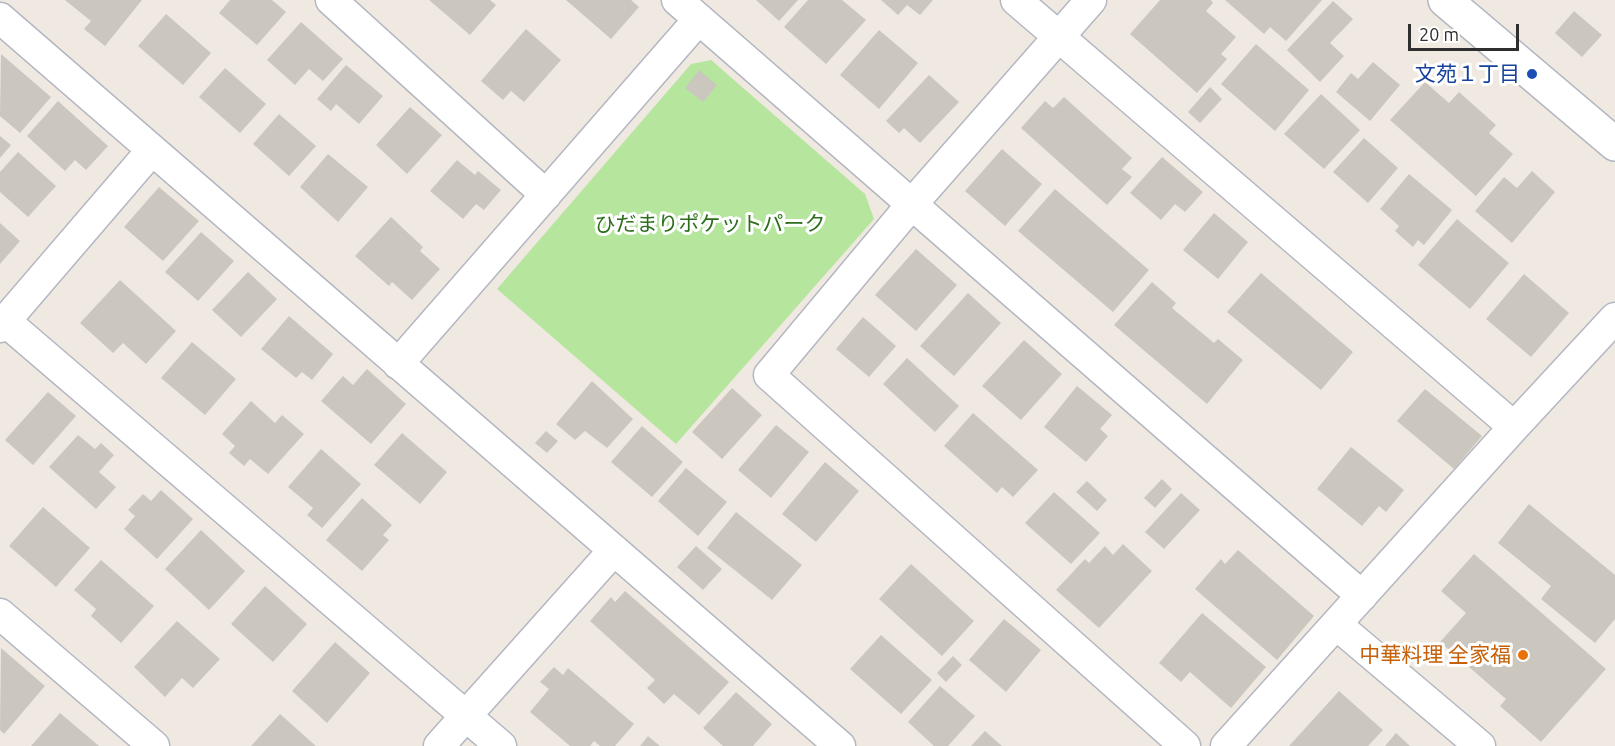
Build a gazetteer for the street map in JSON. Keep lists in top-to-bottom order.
{
  "parks": ["ひだまりポケットパーク"],
  "places": ["文苑１丁目", "中華料理 全家福"],
  "scale_bar": "20 m"
}
